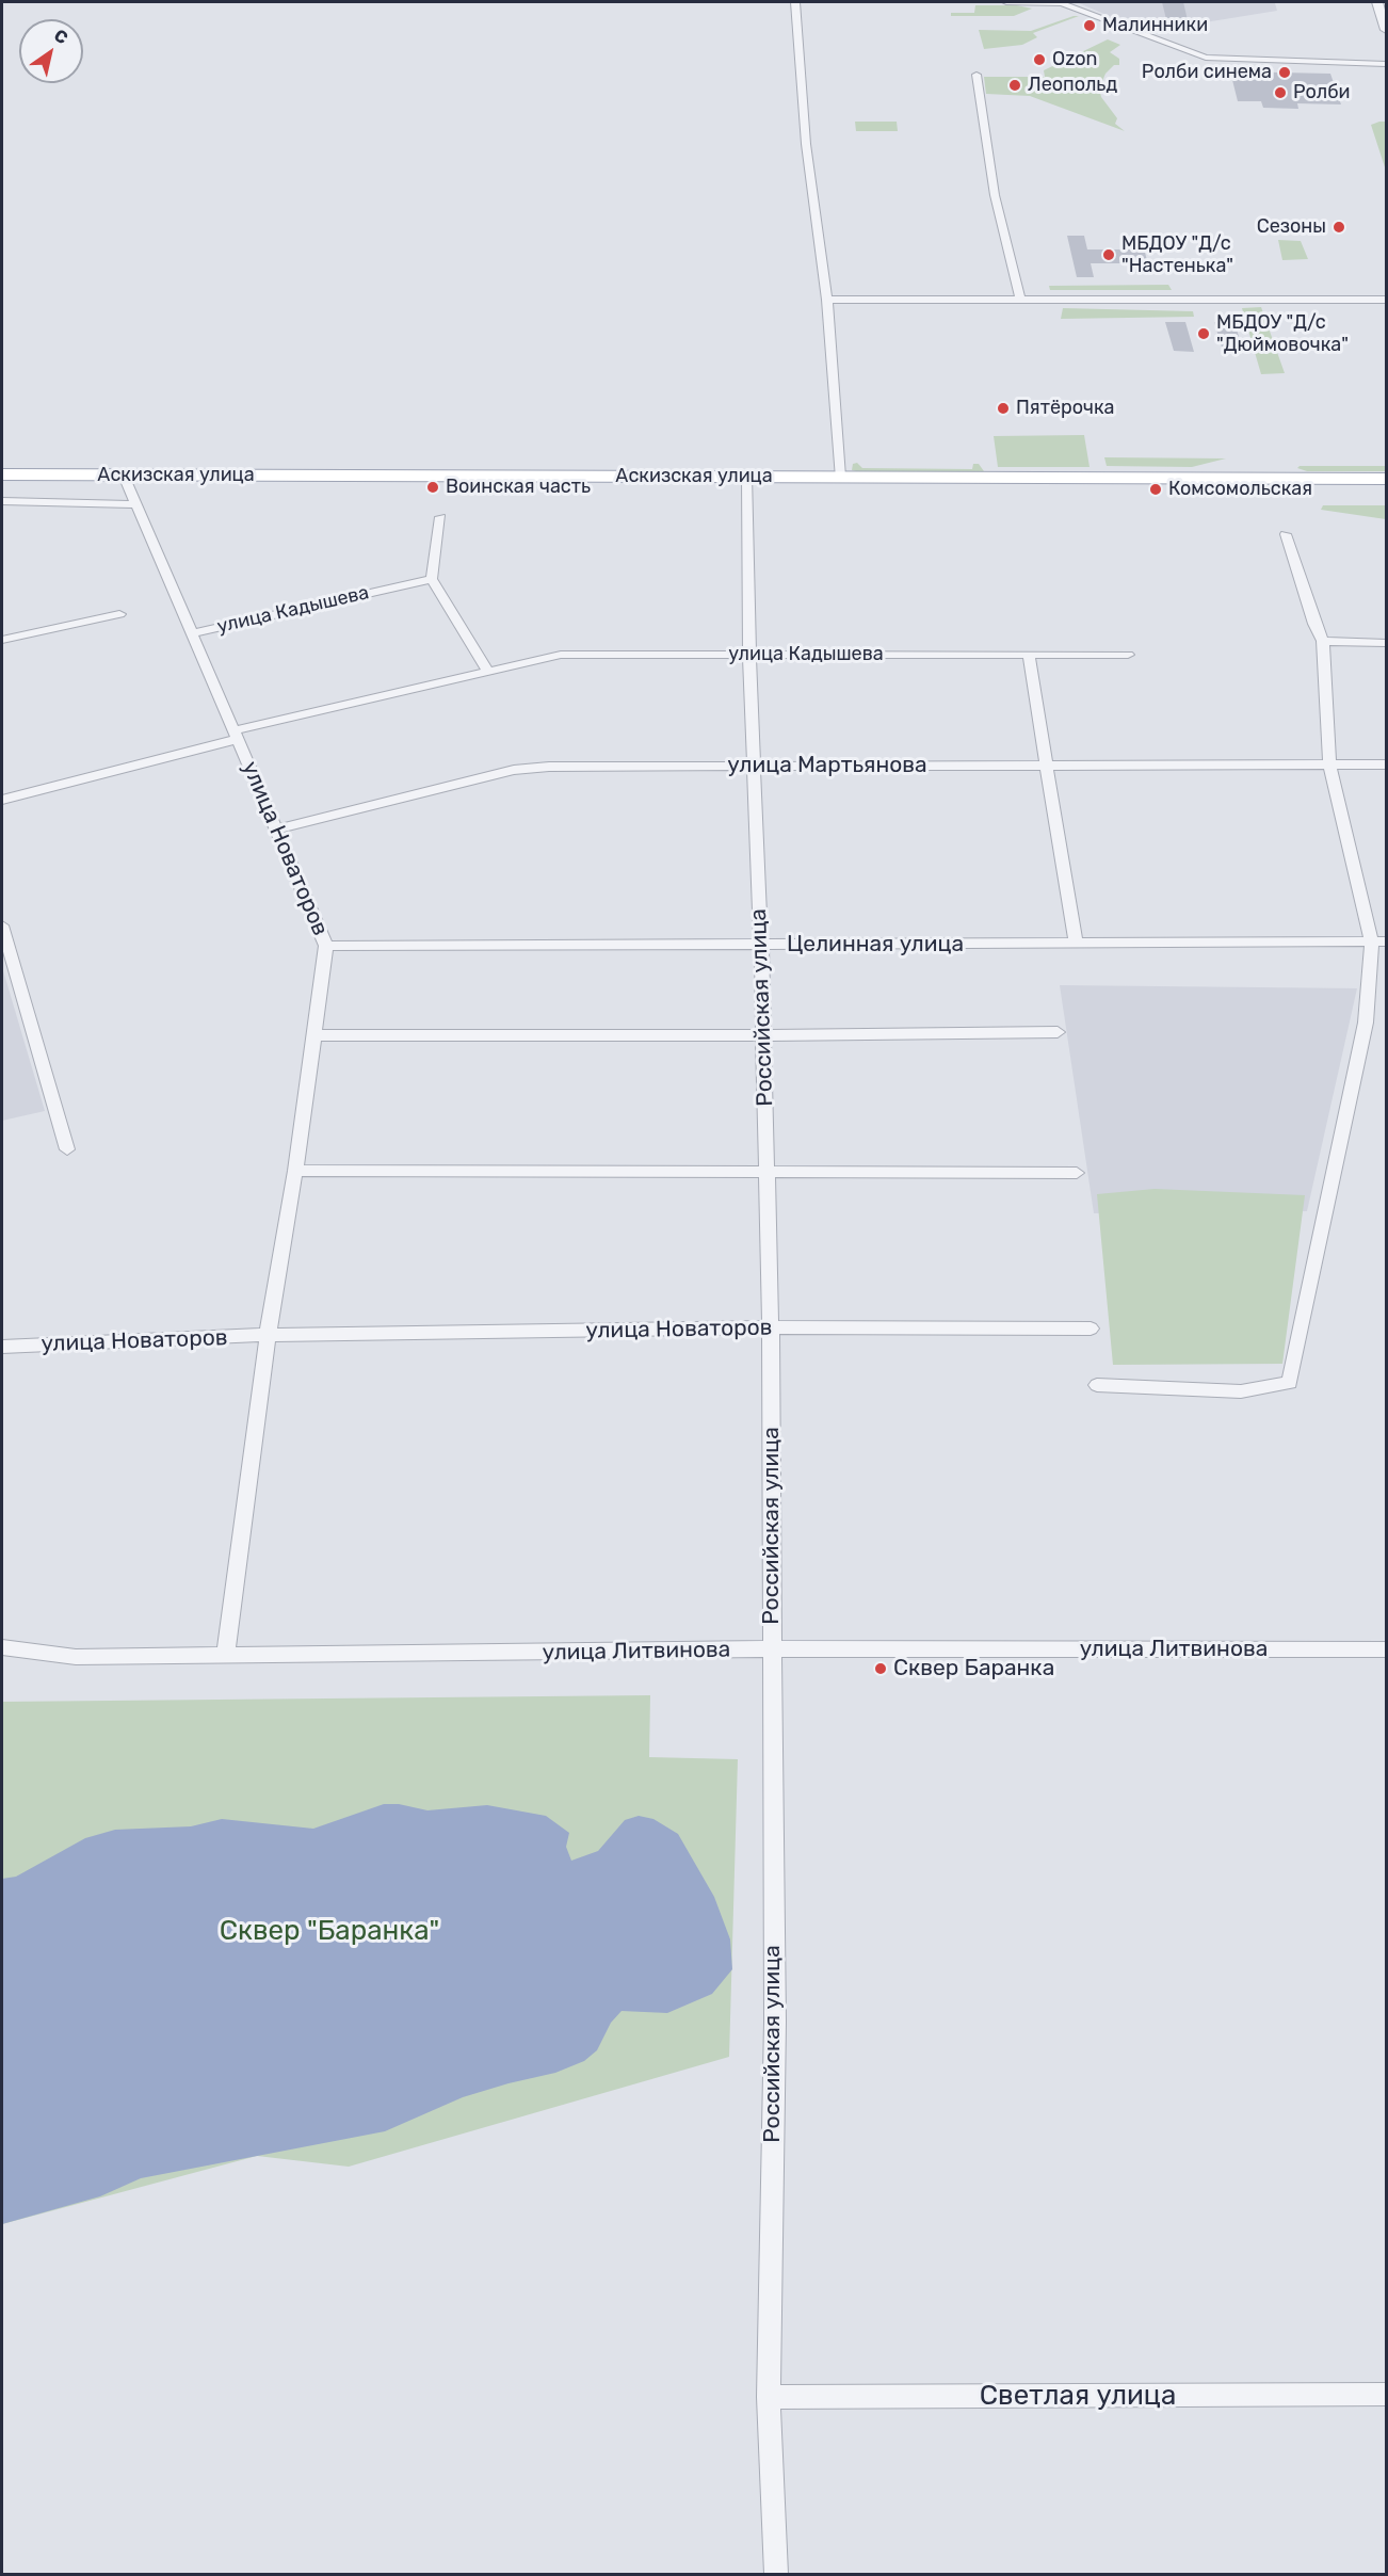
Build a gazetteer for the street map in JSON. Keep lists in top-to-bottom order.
{
  "streets": {
    "main road": ["Аскизская улица"],
    "street": [
      "улица Кадышева",
      "улица Мартьянова",
      "улица Новаторов",
      "Целинная улица",
      "Российская улица",
      "улица Литвинова",
      "Светлая улица"
    ]
  },
  "crossings": [
    ["Аскизская улица", "улица Новаторов"],
    ["Аскизская улица", "Российская улица"],
    ["улица Кадышева", "улица Новаторов"],
    ["улица Кадышева", "Российская улица"],
    ["улица Мартьянова", "улица Новаторов"],
    ["улица Мартьянова", "Российская улица"],
    ["улица Новаторов", "Целинная улица"],
    ["улица Новаторов", "Российская улица"],
    ["улица Новаторов", "улица Литвинова"],
    ["Целинная улица", "Российская улица"],
    ["Российская улица", "улица Литвинова"],
    ["Российская улица", "Светлая улица"]
  ],
  "parks": ["Сквер \"Баранка\""],
  "places": [
    "Малинники",
    "Ozon",
    "Ролби синема",
    "Леопольд",
    "Ролби",
    "Сезоны",
    "МБДОУ \"Д/с \"Настенька\"",
    "МБДОУ \"Д/с \"Дюймовочка\"",
    "Пятёрочка",
    "Воинская часть",
    "Комсомольская",
    "Сквер Баранка"
  ],
  "north": "top right"
}
